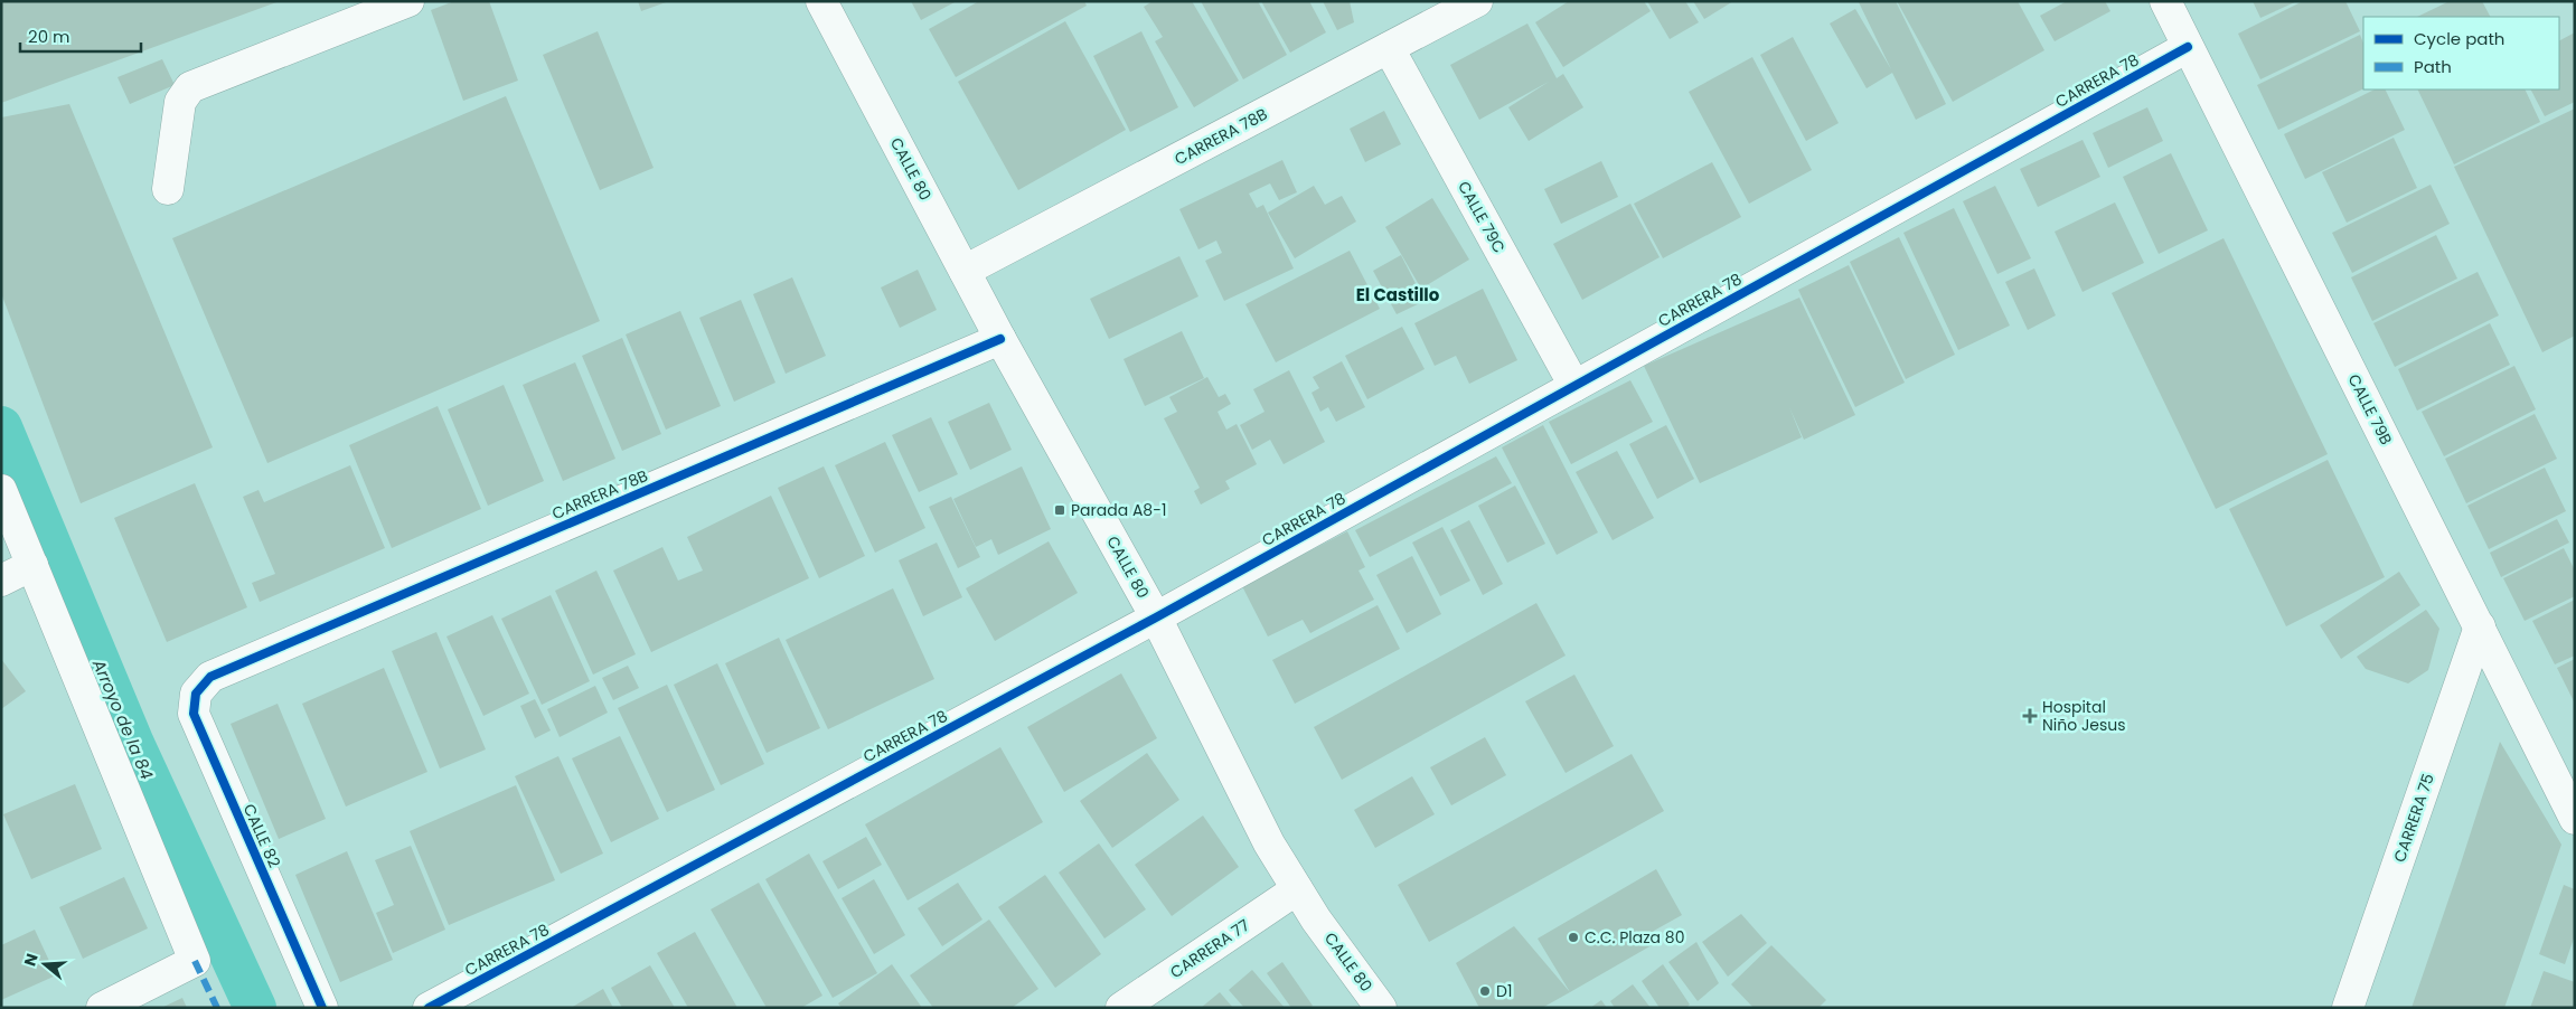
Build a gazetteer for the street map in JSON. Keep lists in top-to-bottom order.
{
  "streets": {
    "street": [
      "CARRERA 78",
      "CARRERA 78B",
      "CALLE 80",
      "CALLE 79C",
      "CALLE 79B",
      "CARRERA 75",
      "CALLE 82",
      "CARRERA 77"
    ]
  },
  "crossings": [
    ["CARRERA 78", "CALLE 80"],
    ["CARRERA 78", "CALLE 79C"],
    ["CARRERA 78", "CALLE 79B"],
    ["CARRERA 78B", "CALLE 80"],
    ["CARRERA 78B", "CALLE 79C"],
    ["CARRERA 78B", "CALLE 82"],
    ["CALLE 80", "CARRERA 77"],
    ["CALLE 79B", "CARRERA 75"]
  ],
  "districts": ["El Castillo"],
  "water": ["Arroyo de la 84"],
  "places": {
    "transit": ["Parada A8-1"],
    "health": ["Hospital Niño Jesus"],
    "other": ["C.C. Plaza 80", "D1"]
  },
  "legend": ["Cycle path", "Path"],
  "scale_bar": "20 m",
  "north": "left"
}
